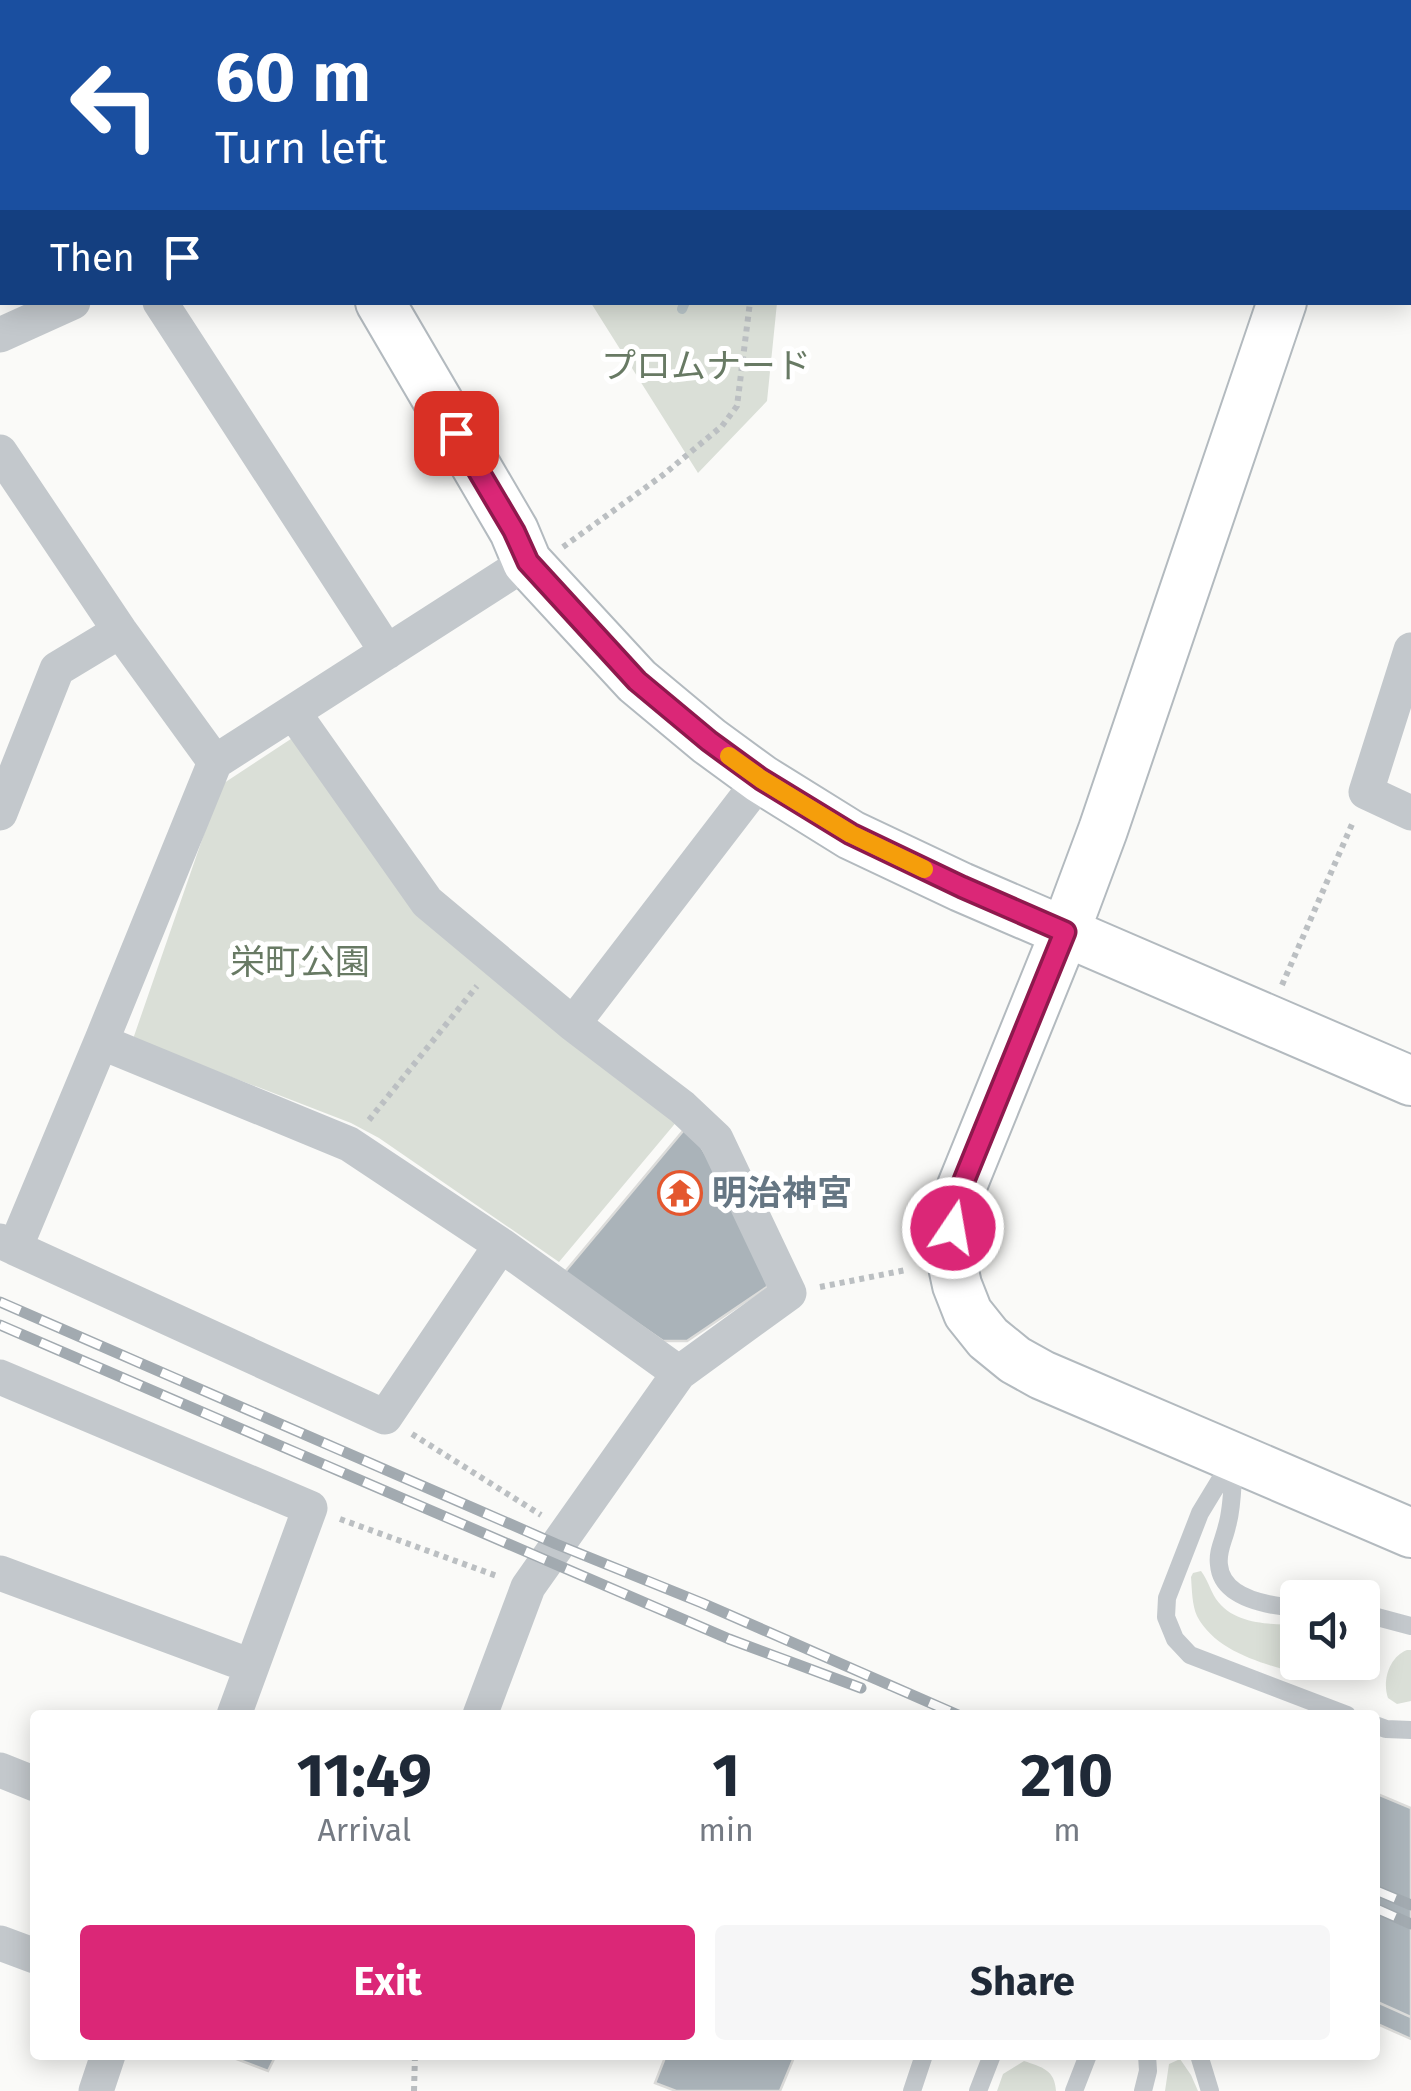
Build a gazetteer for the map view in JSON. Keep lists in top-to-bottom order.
{
  "parks": ["プロムナード", "栄町公園"],
  "places": {
    "temple": ["明治神宮"]
  },
  "page": {
    "turn": ["60 m", "Turn left"],
    "then": "Then",
    "eta": [
      "11:49",
      "Arrival",
      "1",
      "min",
      "210",
      "m"
    ],
    "buttons": ["Exit", "Share"]
  }
}
